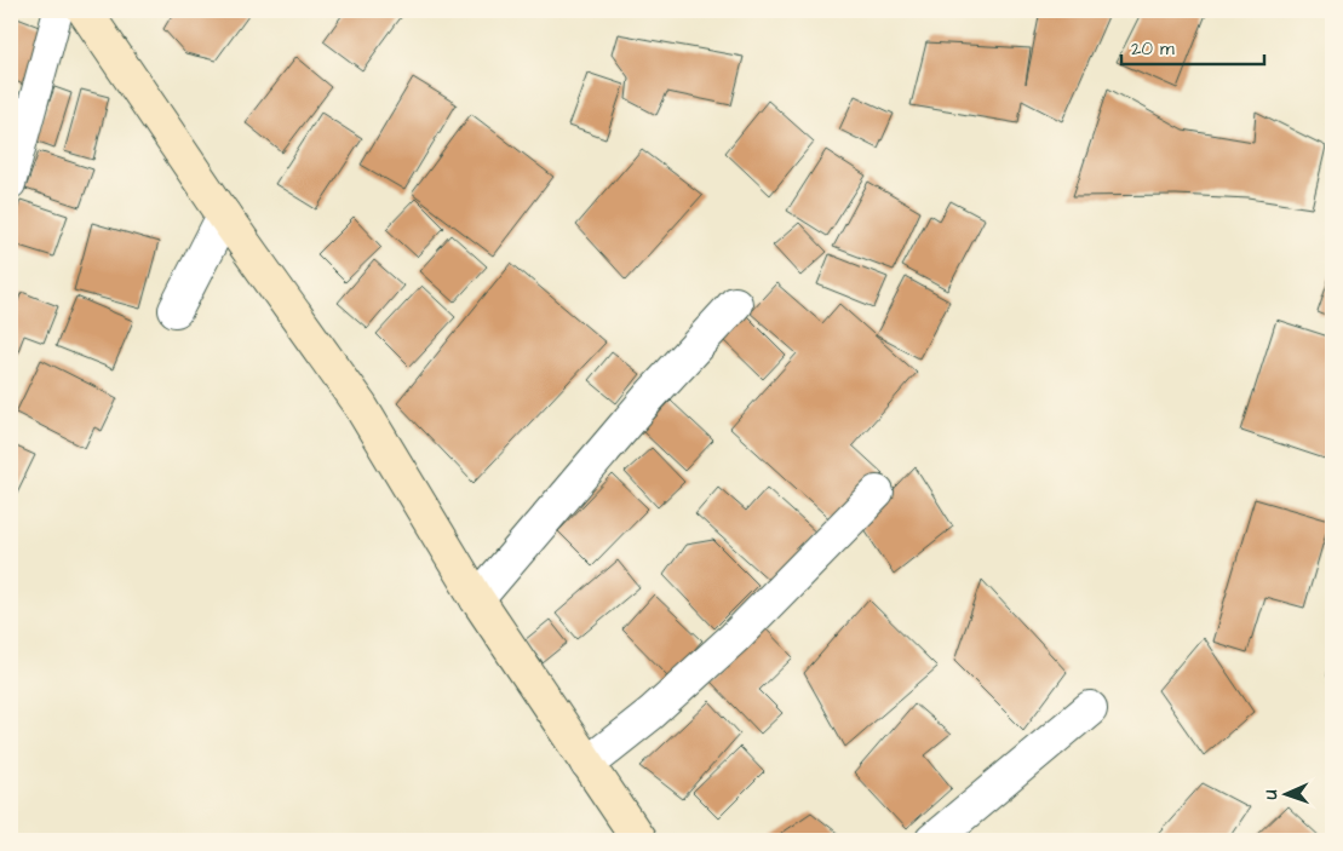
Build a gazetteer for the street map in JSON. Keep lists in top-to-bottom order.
{
  "scale_bar": "20 m",
  "north": "left"
}
